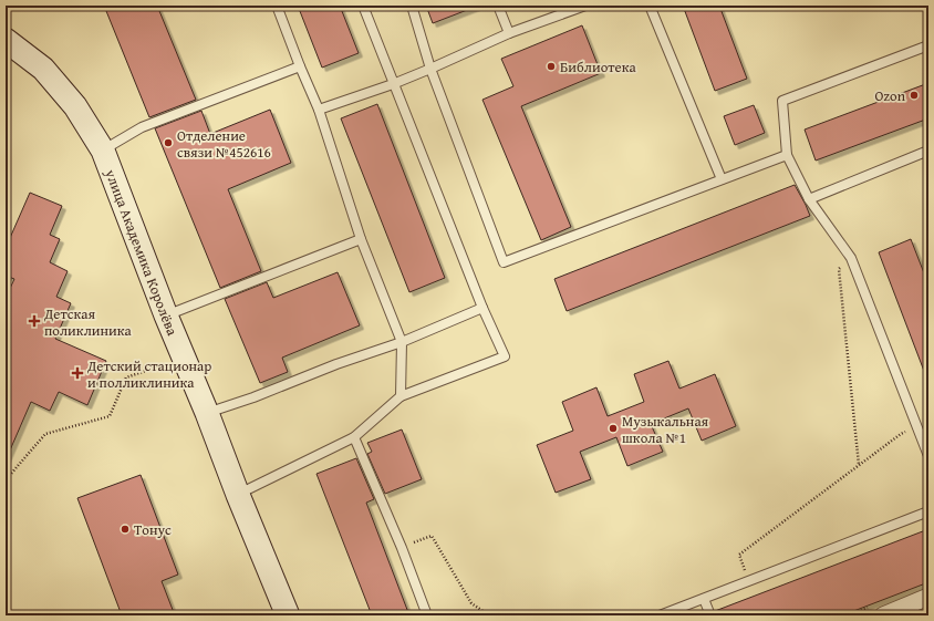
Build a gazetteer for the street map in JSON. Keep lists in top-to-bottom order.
{
  "streets": {
    "street": ["улица Академика Королёва"]
  },
  "places": {
    "other": [
      "Библиотека",
      "Ozon",
      "Отделение связи №452616",
      "Музыкальная школа №1",
      "Тонус"
    ],
    "health": ["Детская поликлиника", "Детский стационар и полликлиника"]
  }
}
